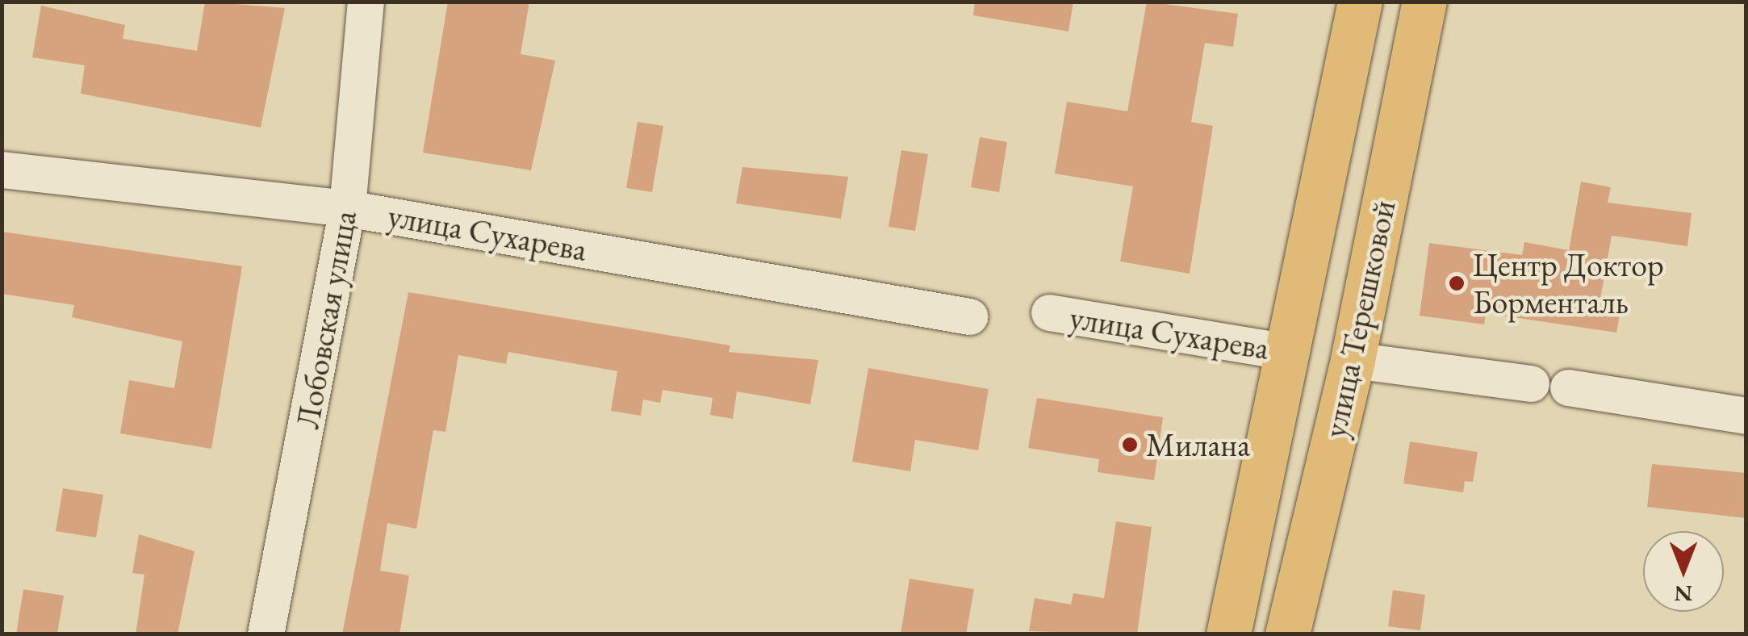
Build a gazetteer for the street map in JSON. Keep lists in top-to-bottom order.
{
  "streets": {
    "main road": ["улица Терешковой"],
    "street": ["улица Сухарева", "Лобовская улица"]
  },
  "crossings": [
    ["улица Сухарева", "улица Терешковой"],
    ["улица Сухарева", "Лобовская улица"]
  ],
  "places": ["Центр Доктор Борменталь", "Милана"],
  "north": "bottom"
}
